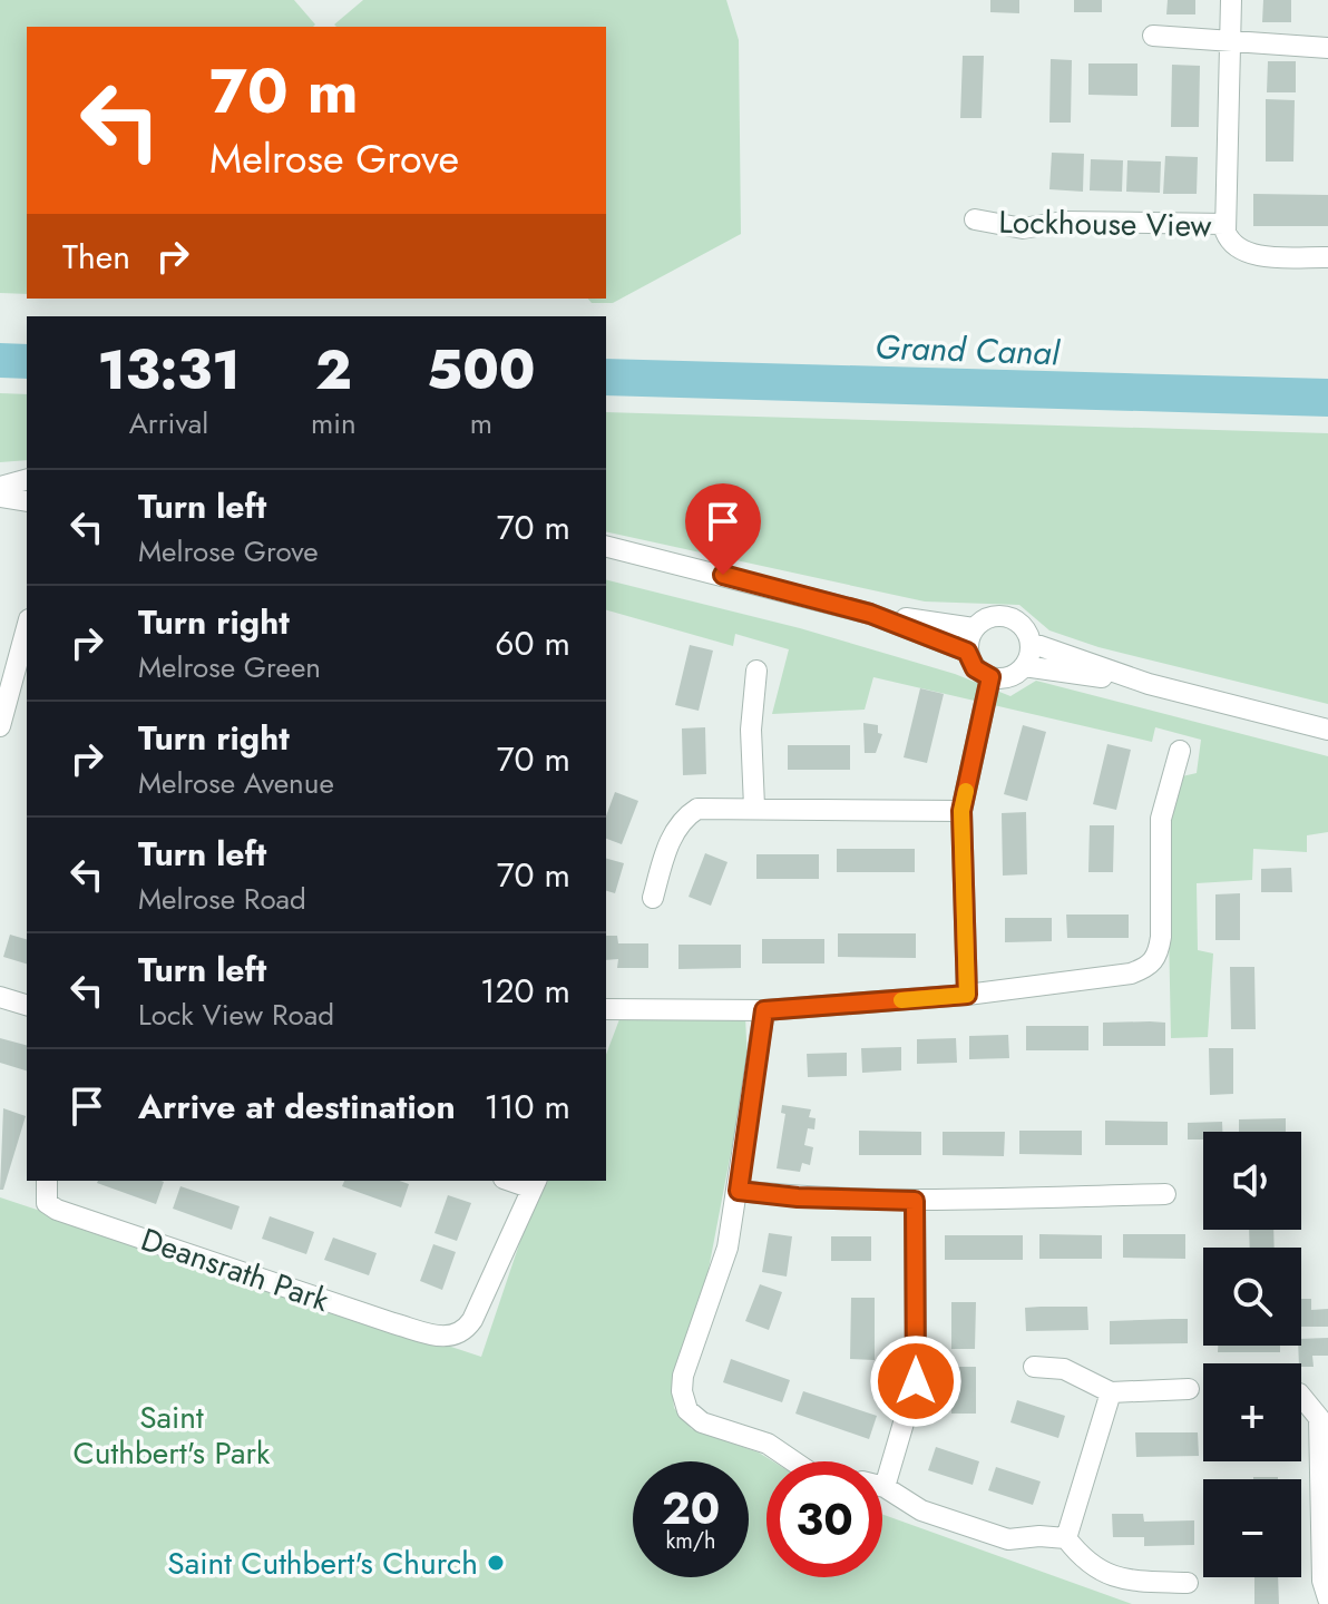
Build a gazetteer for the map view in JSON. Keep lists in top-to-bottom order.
{
  "streets": {
    "street": ["Lockhouse View", "Deansrath Park"]
  },
  "water": ["Grand Canal"],
  "parks": ["Saint Cuthbert's Park"],
  "places": ["Saint Cuthbert's Church"],
  "page": {
    "turn": ["70 m", "Melrose Grove"],
    "then": "Then",
    "eta": [
      "13:31",
      "Arrival",
      "2",
      "min",
      "500",
      "m"
    ],
    "list": [
      {
        "name": "Turn left",
        "note": "Melrose Grove",
        "value": "70 m"
      },
      {
        "name": "Turn right",
        "note": "Melrose Green",
        "value": "60 m"
      },
      {
        "name": "Turn right",
        "note": "Melrose Avenue",
        "value": "70 m"
      },
      {
        "name": "Turn left",
        "note": "Melrose Road",
        "value": "70 m"
      },
      {
        "name": "Turn left",
        "note": "Lock View Road",
        "value": "120 m"
      },
      {
        "name": "Arrive at destination",
        "value": "110 m"
      }
    ],
    "map_buttons": ["+", "−"],
    "speed": "20 km/h",
    "limit": "30"
  }
}
